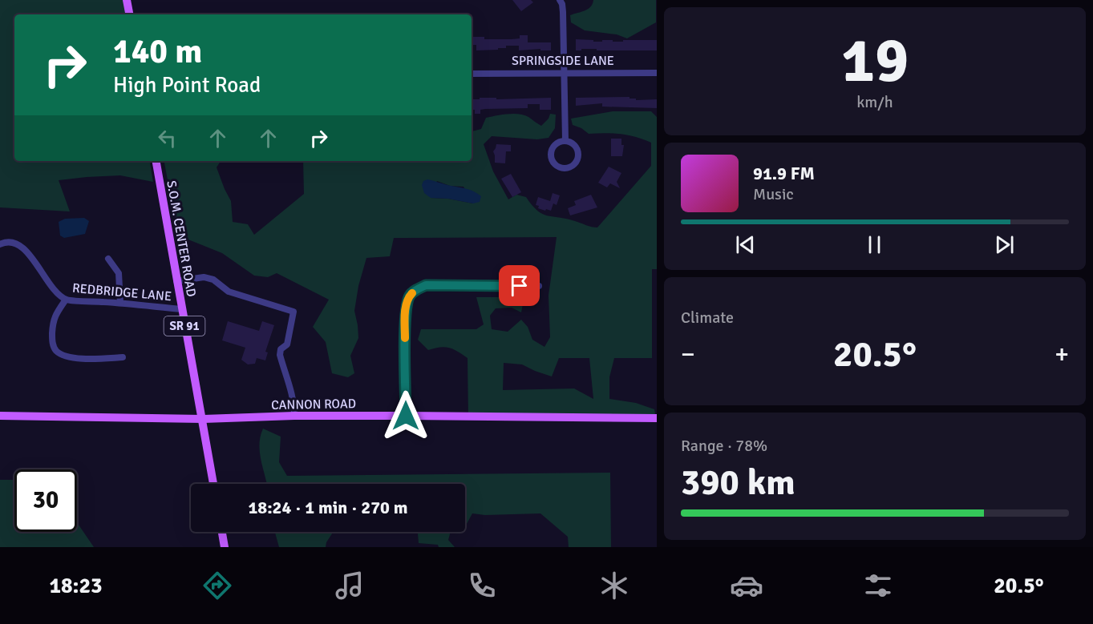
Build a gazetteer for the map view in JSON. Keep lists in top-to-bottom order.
{
  "streets": {
    "main road": ["S.O.M. CENTER ROAD", "SR 91", "CANNON ROAD"],
    "street": ["SPRINGSIDE LANE", "REDBRIDGE LANE"]
  },
  "crossings": [
    ["S.O.M. CENTER ROAD", "REDBRIDGE LANE"],
    ["S.O.M. CENTER ROAD", "CANNON ROAD"]
  ],
  "page": {
    "tile": [
      ["19", "km/h"],
      "Climate",
      ["Range · 78%", "390 km"]
    ],
    "turn": ["140 m", "High Point Road"],
    "song": ["91.9 FM", "Music"],
    "heat": ["−", "20.5°", "+"],
    "limit": "30",
    "trip": "18:24 · 1 min · 270 m",
    "tabs": ["18:23", "20.5°"]
  }
}
